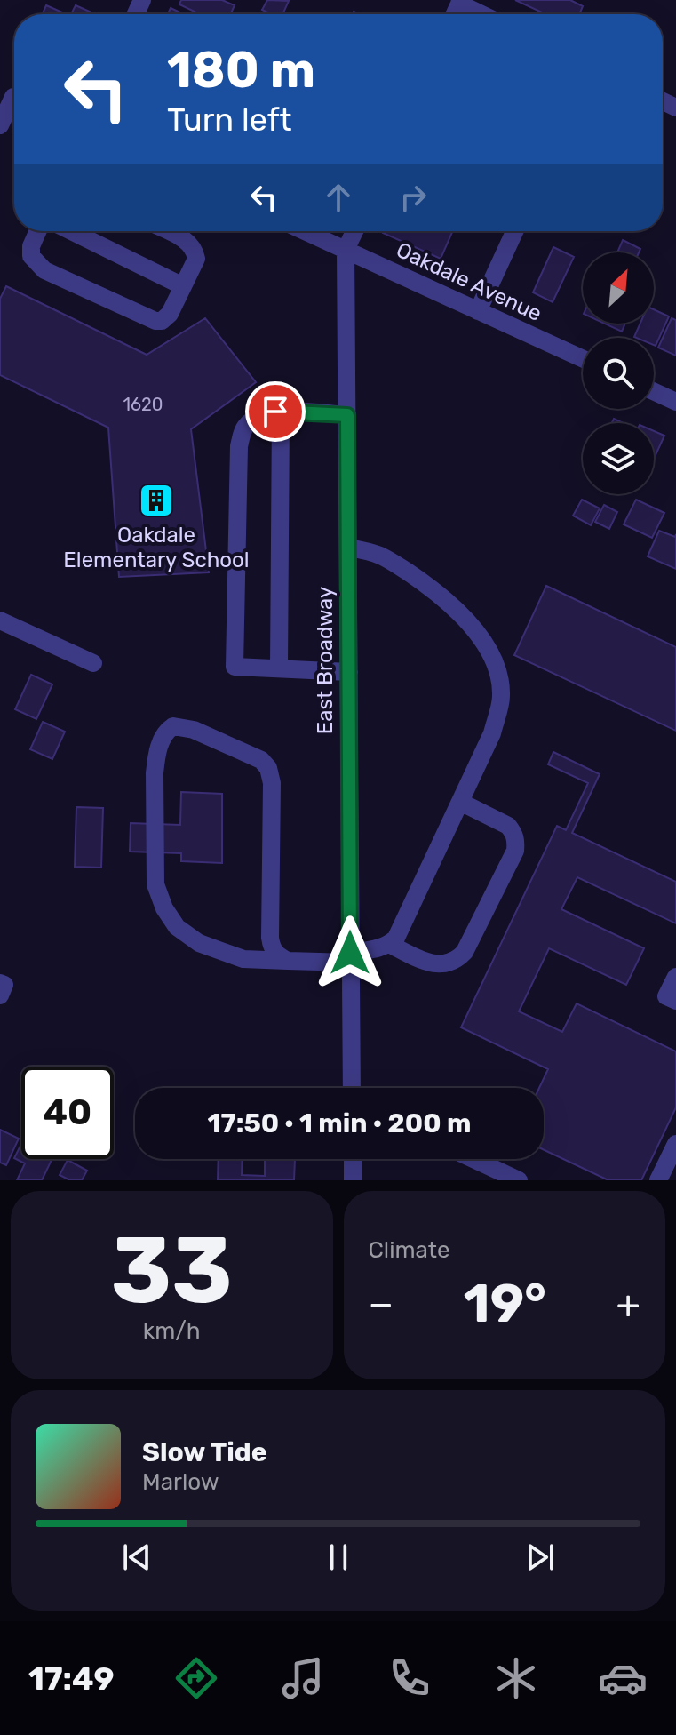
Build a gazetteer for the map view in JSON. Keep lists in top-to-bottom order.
{
  "streets": {
    "street": ["Oakdale Avenue", "East Broadway"]
  },
  "crossings": [
    ["Oakdale Avenue", "East Broadway"]
  ],
  "places": {
    "building": ["Oakdale Elementary School"]
  },
  "house_numbers": ["1620"],
  "north": "top right",
  "page": {
    "turn": ["180 m", "Turn left"],
    "limit": "40",
    "trip": "17:50 · 1 min · 200 m",
    "tile": [
      ["33", "km/h"],
      "Climate"
    ],
    "heat": ["−", "19°", "+"],
    "song": ["Slow Tide", "Marlow"],
    "tabs": "17:49"
  }
}
